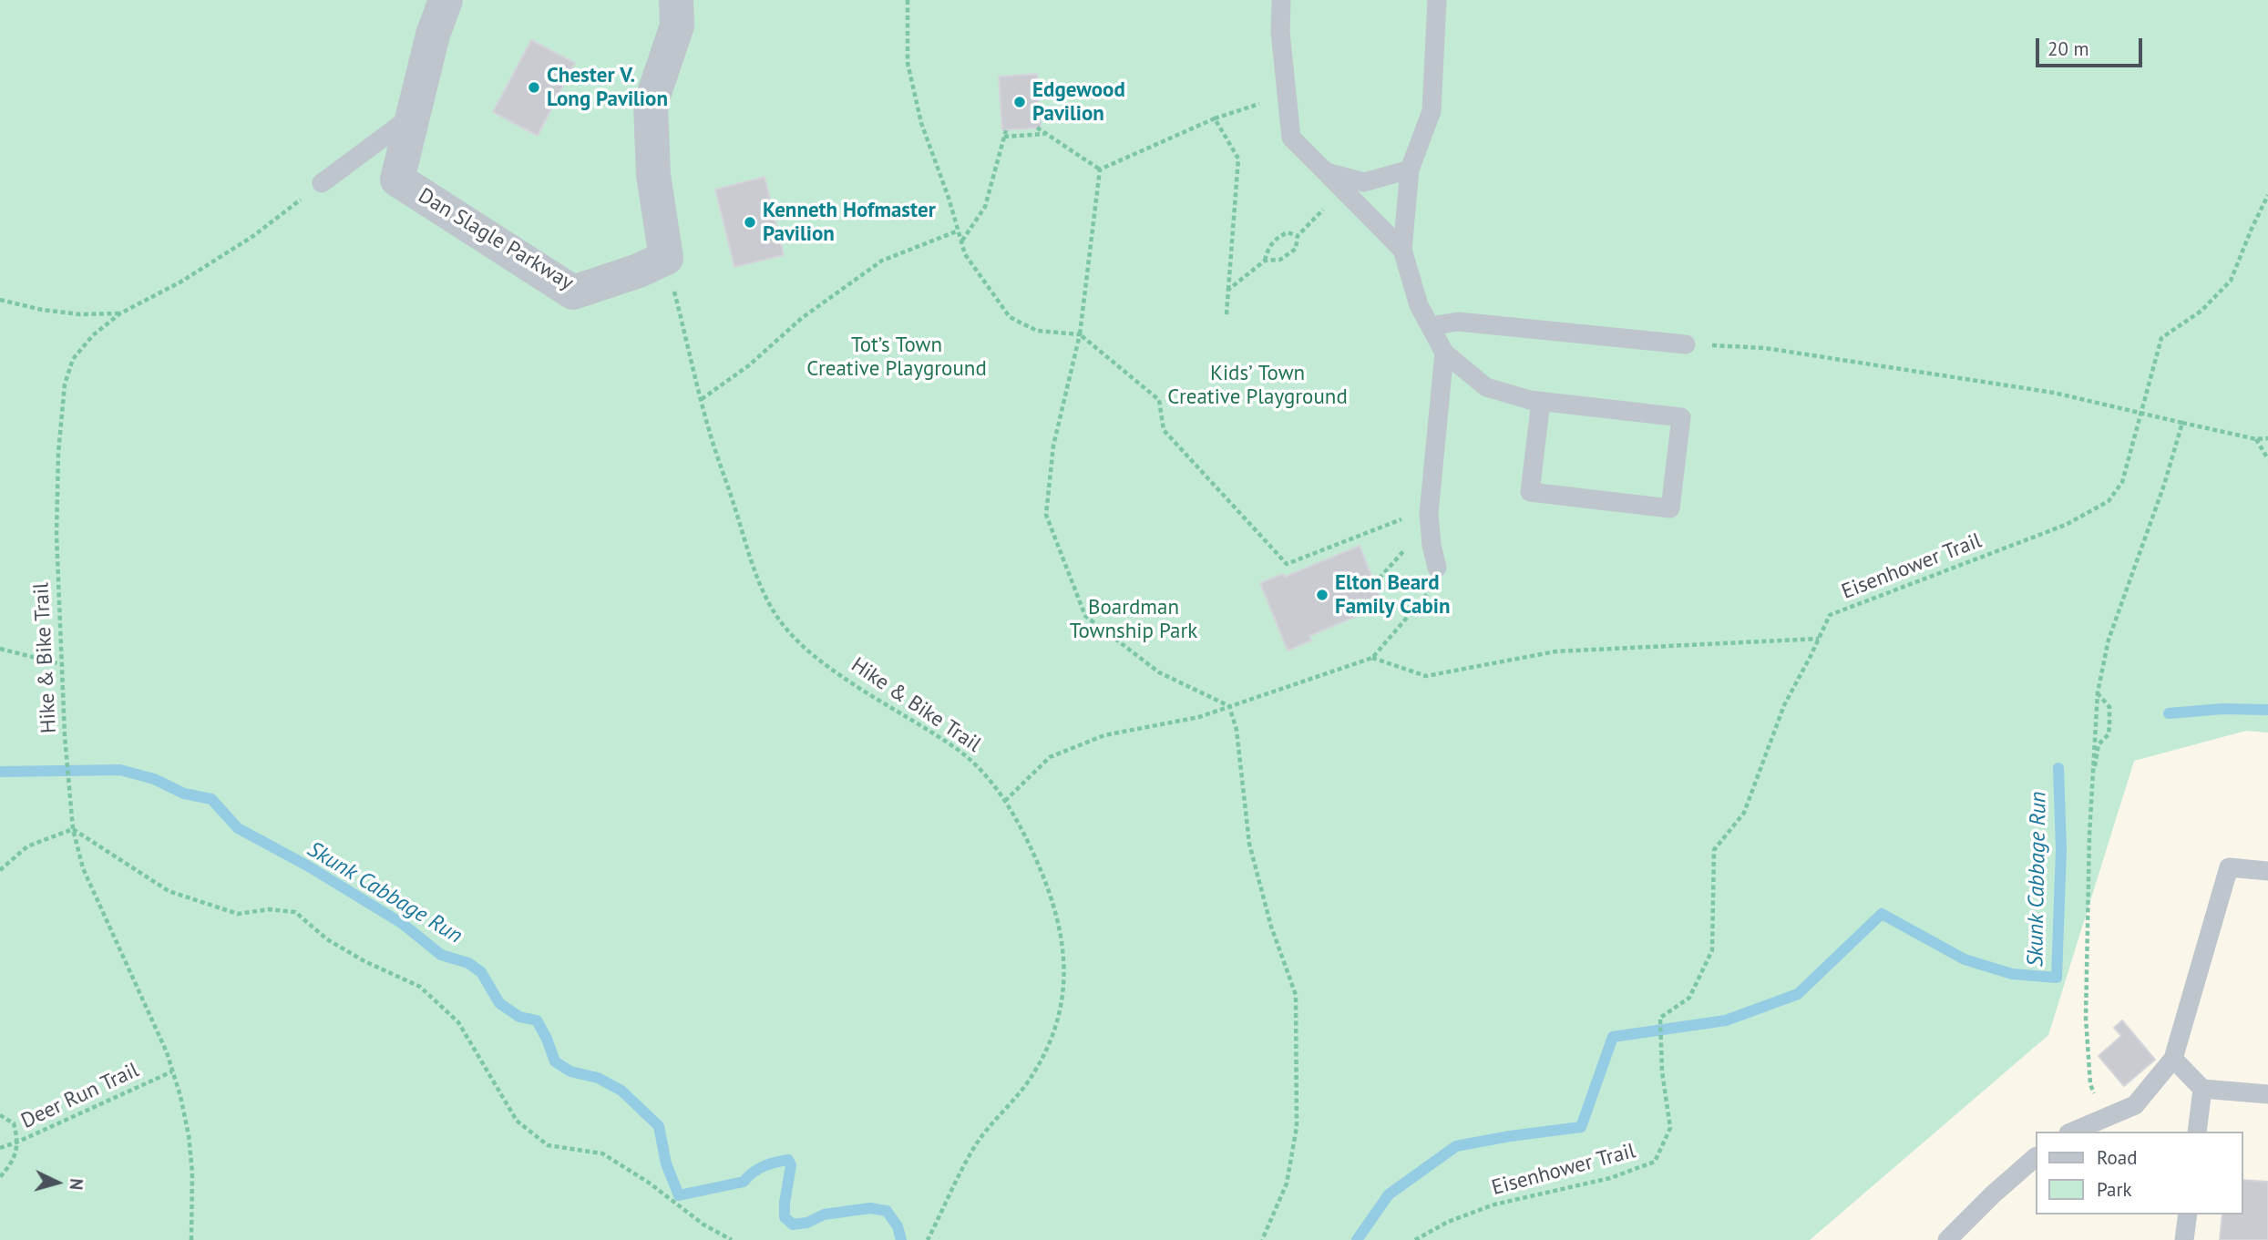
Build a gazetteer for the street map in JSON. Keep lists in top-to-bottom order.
{
  "streets": {
    "street": ["Dan Slagle Parkway"],
    "path": ["Eisenhower Trail", "Hike & Bike Trail", "Deer Run Trail"]
  },
  "crossings": [
    ["Dan Slagle Parkway", "Hike & Bike Trail"],
    ["Hike & Bike Trail", "Deer Run Trail"]
  ],
  "water": ["Skunk Cabbage Run"],
  "parks": ["Tot’s Town Creative Playground", "Kids’ Town Creative Playground", "Boardman Township Park"],
  "places": [
    "Chester V. Long Pavilion",
    "Edgewood Pavilion",
    "Kenneth Hofmaster Pavilion",
    "Elton Beard Family Cabin"
  ],
  "legend": ["Road", "Park"],
  "scale_bar": "20 m",
  "north": "right"
}
